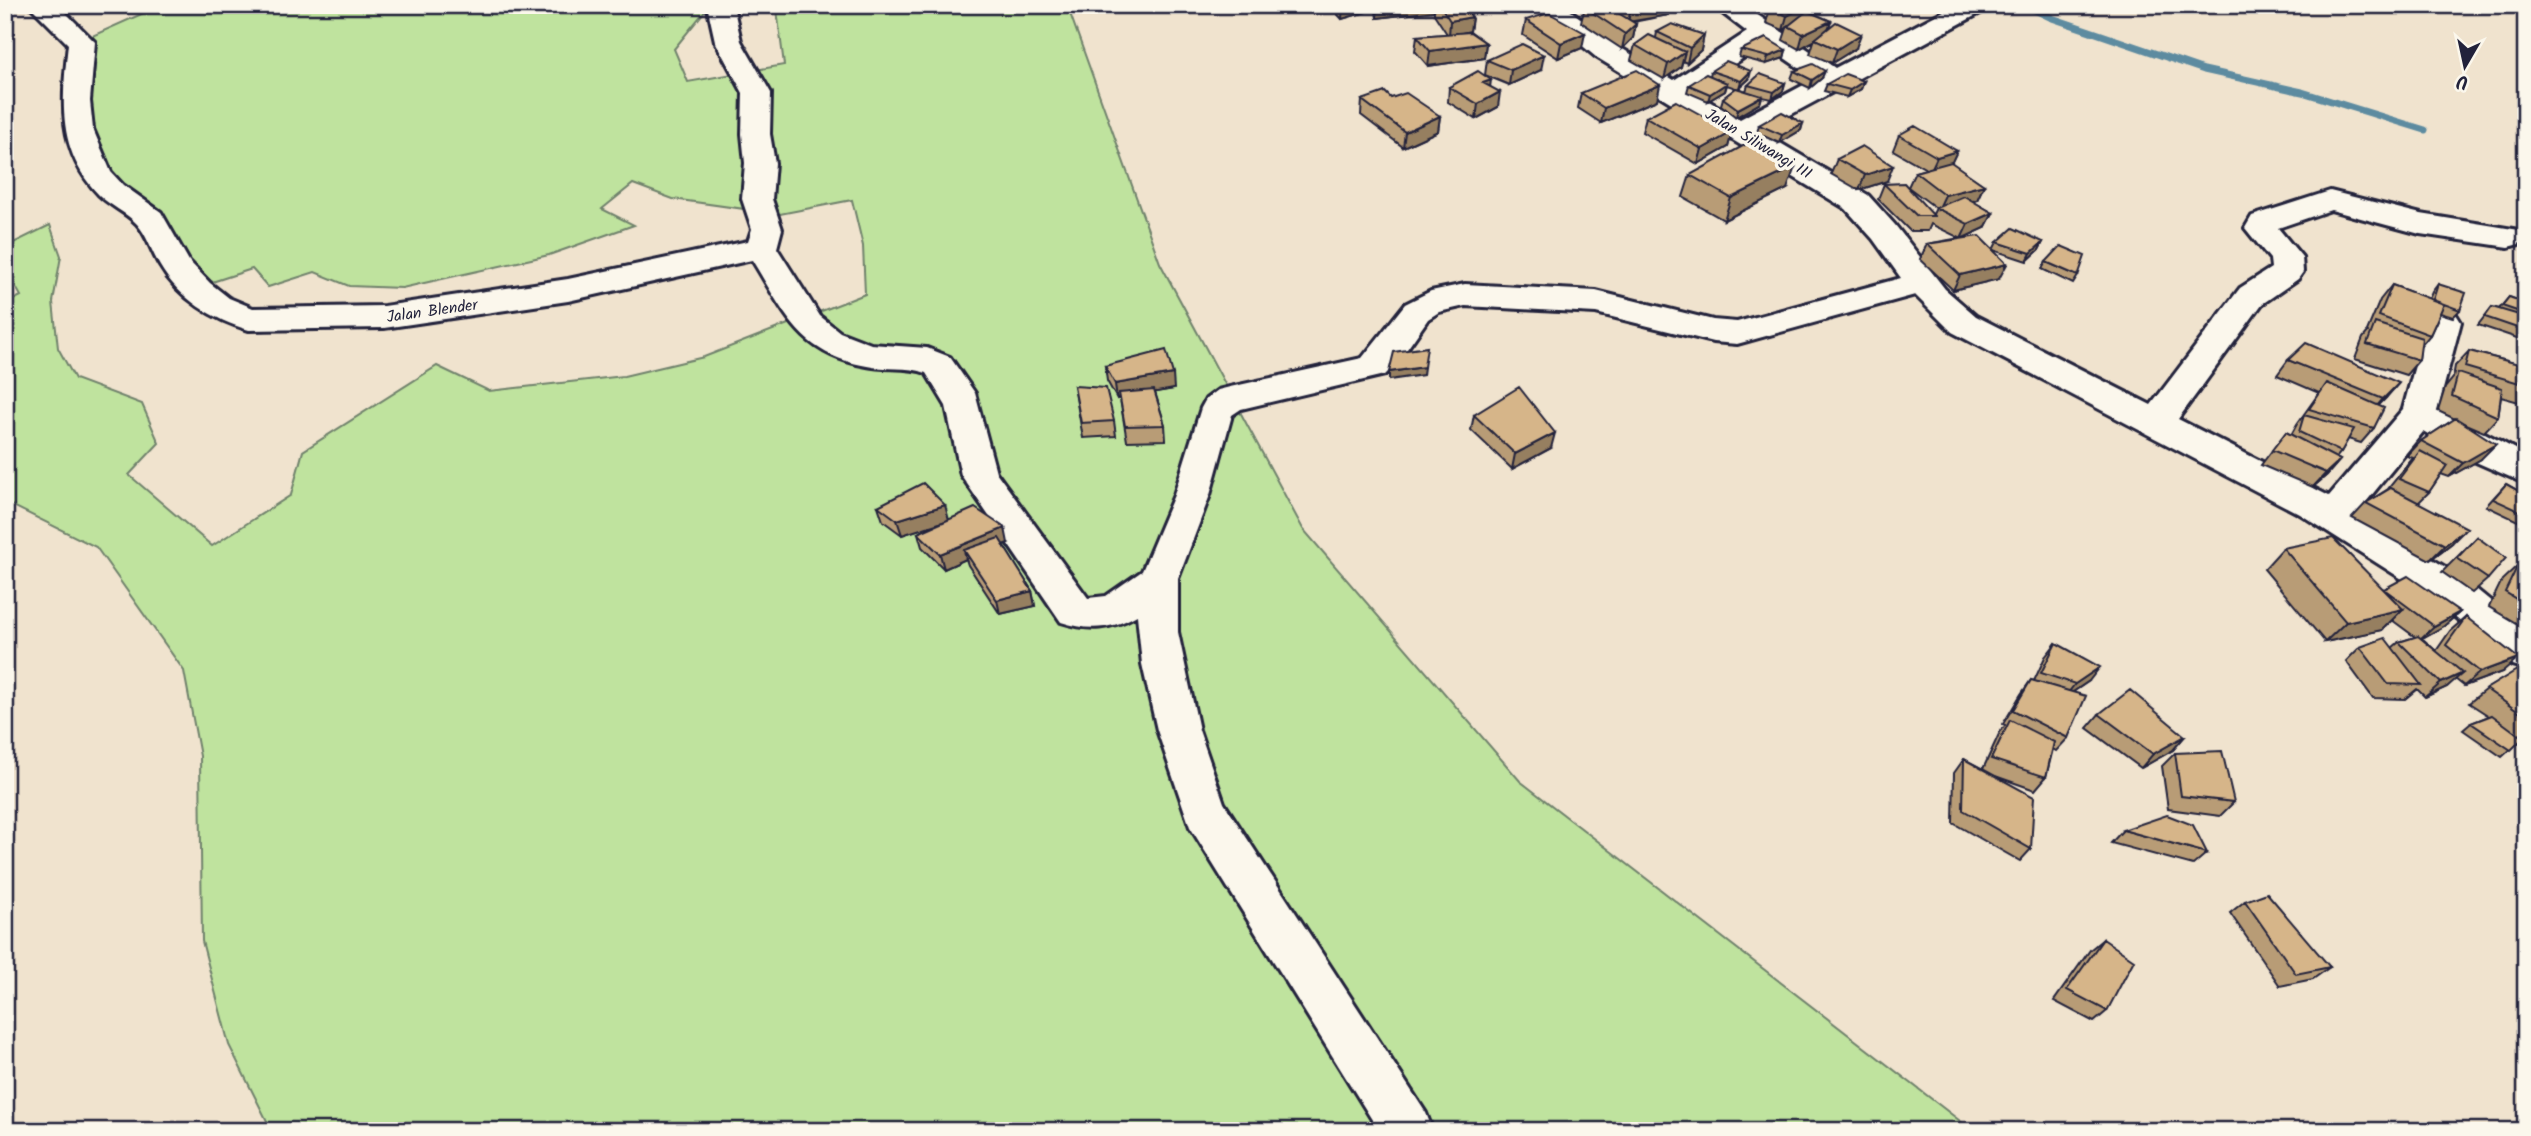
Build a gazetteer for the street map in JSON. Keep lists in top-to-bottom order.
{
  "streets": {
    "street": ["Jalan Siliwangi III", "Jalan Blender"]
  },
  "north": "bottom"
}
